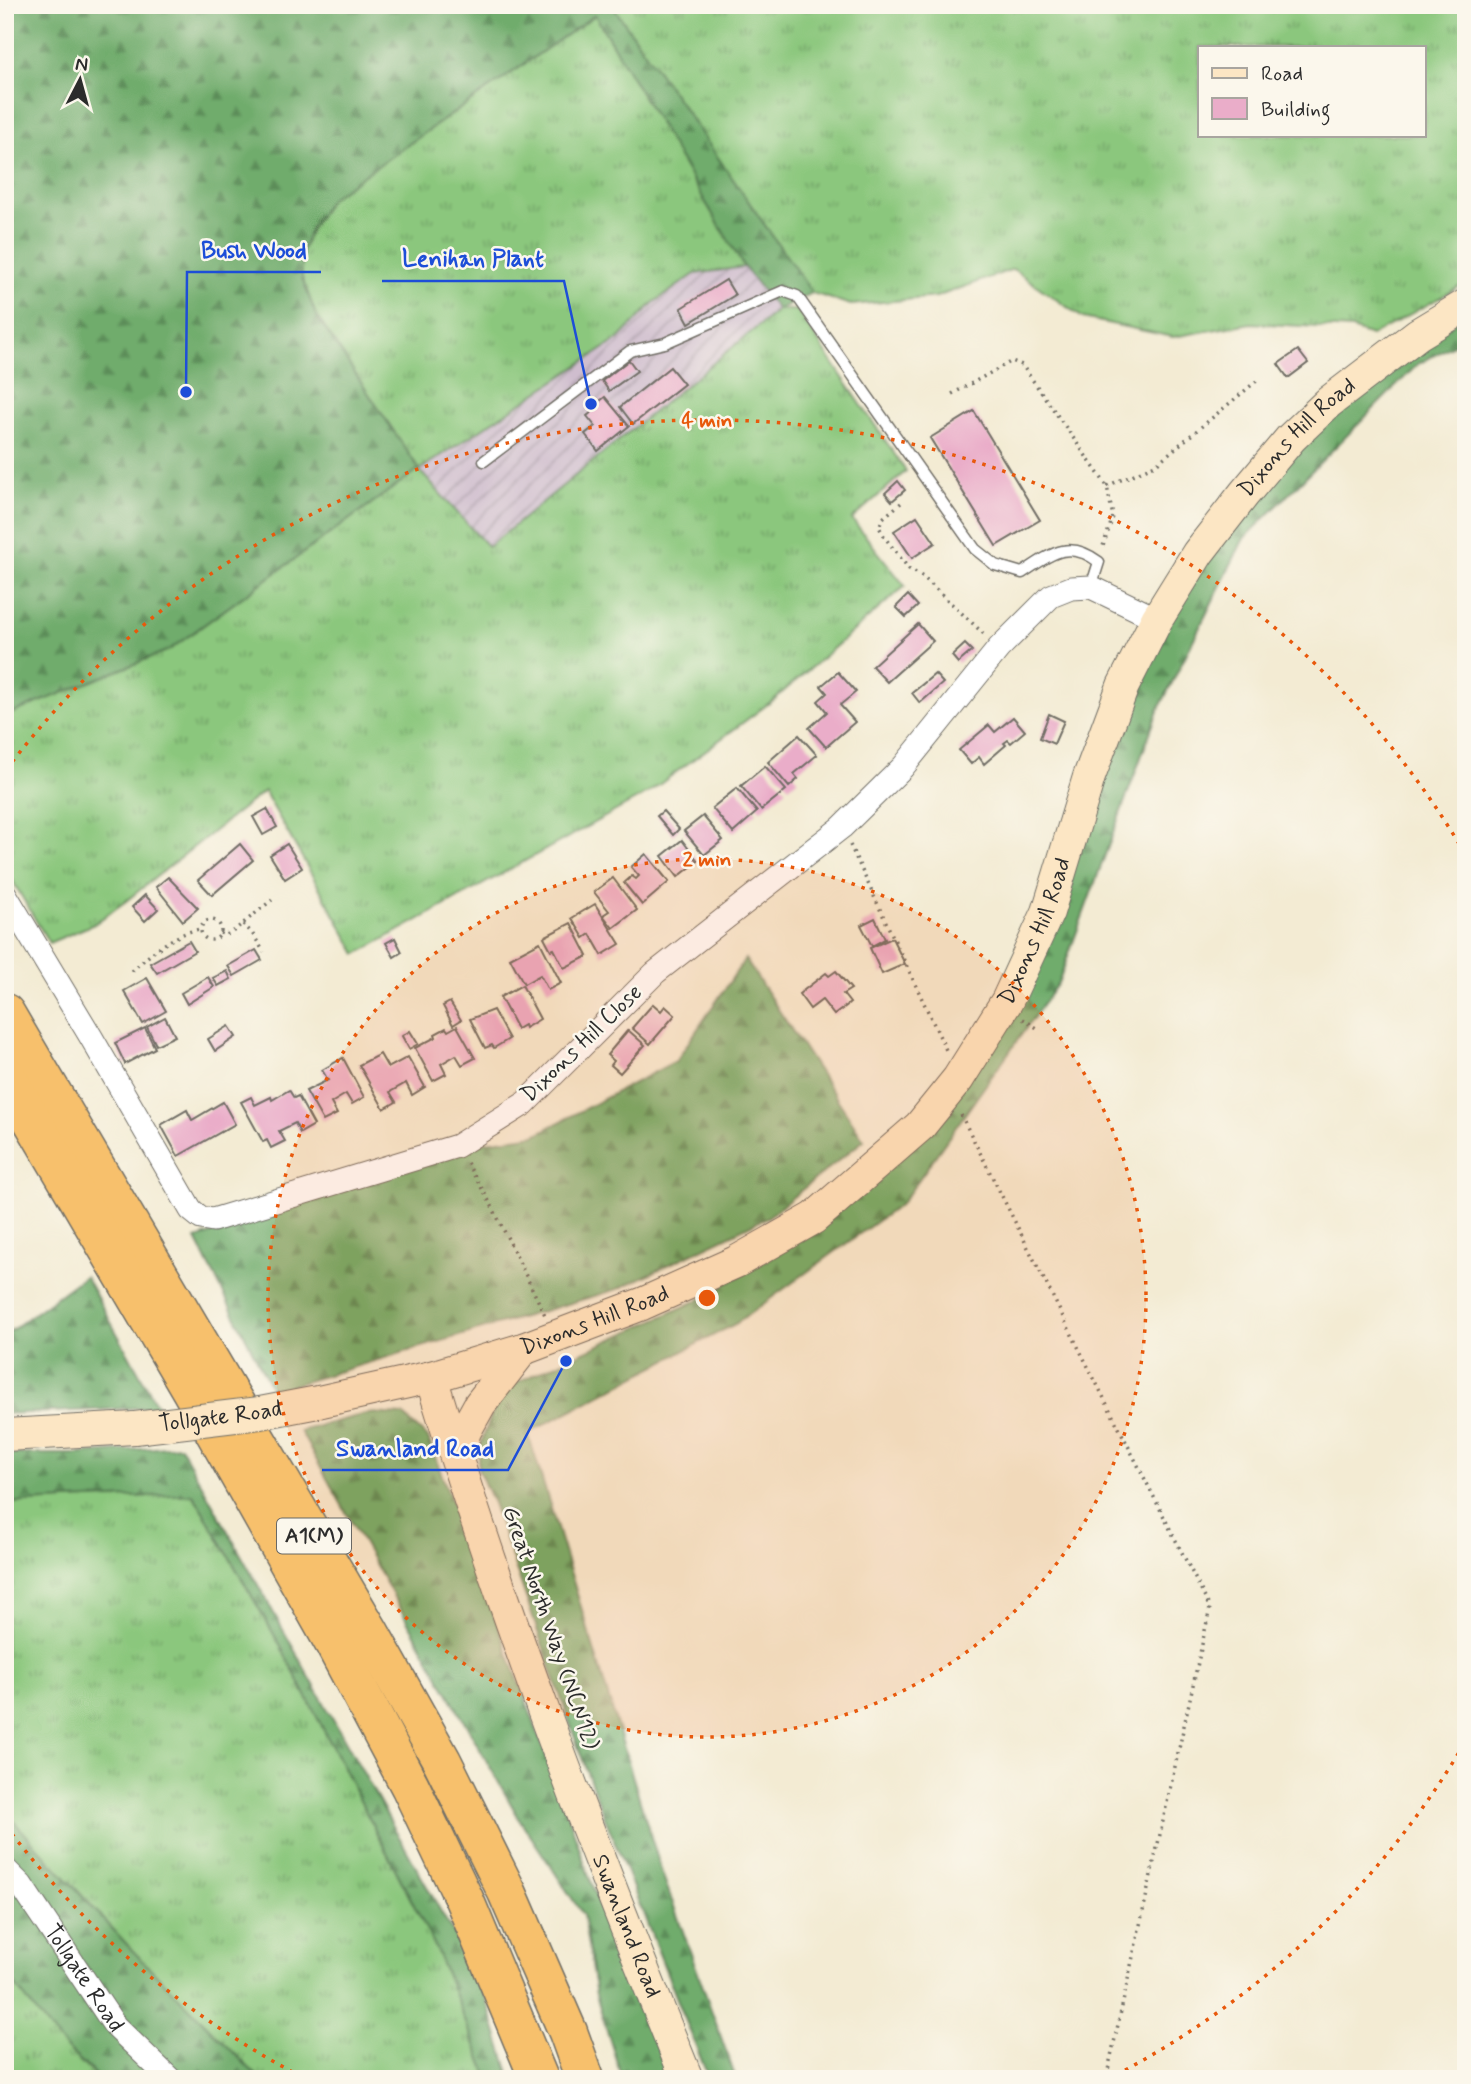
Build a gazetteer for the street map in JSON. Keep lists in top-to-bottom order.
{
  "streets": {
    "highway": ["A1(M)"],
    "street": [
      "Dixons Hill Road",
      "Dixons Hill Close",
      "Tollgate Road",
      "Swanland Road"
    ]
  },
  "crossings": [
    ["Dixons Hill Road", "Tollgate Road"],
    ["Dixons Hill Road", "Swanland Road"],
    ["Tollgate Road", "Swanland Road"]
  ],
  "places": ["Bush Wood", "Lenihan Plant", "Swanland Road"],
  "legend": ["Road", "Building"],
  "north": "top",
  "rings": ["4 min", "2 min"]
}
